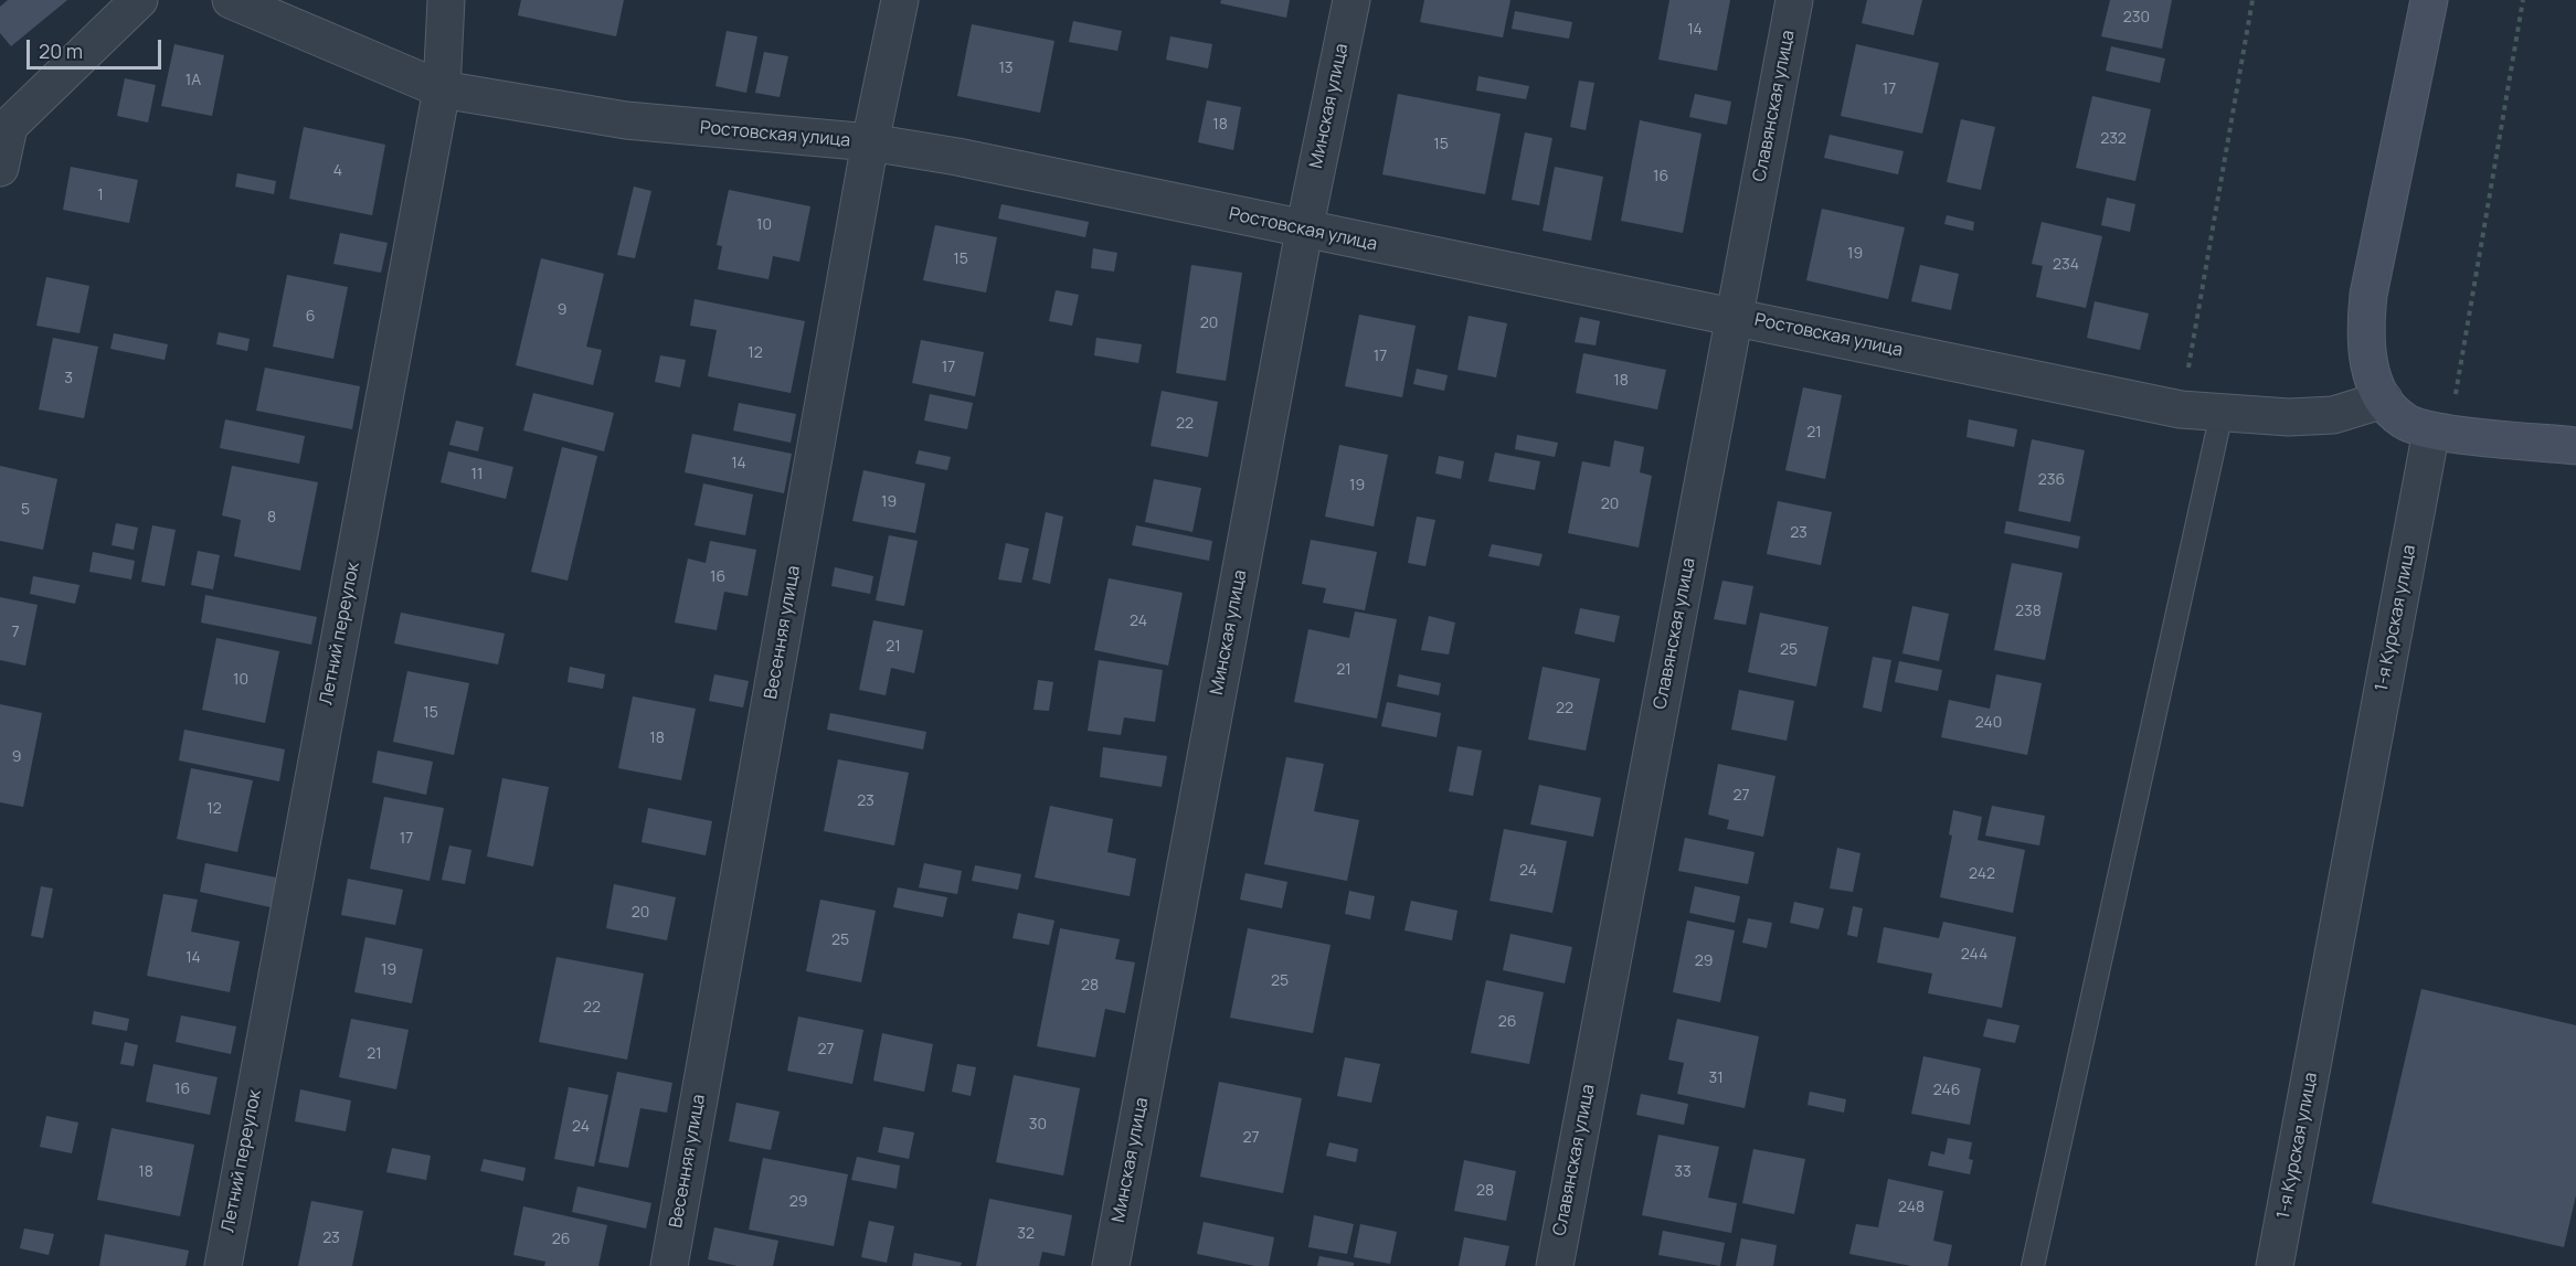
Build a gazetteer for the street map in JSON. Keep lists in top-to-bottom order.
{
  "streets": {
    "street": [
      "Минская улица",
      "Славянская улица",
      "Ростовская улица",
      "1-я Курская улица",
      "Весенняя улица",
      "Летний переулок"
    ]
  },
  "crossings": [
    ["Минская улица", "Ростовская улица"],
    ["Славянская улица", "Ростовская улица"],
    ["Ростовская улица", "Весенняя улица"],
    ["Ростовская улица", "Летний переулок"]
  ],
  "house_numbers": [
    "230",
    "14",
    "13",
    "1А",
    "17",
    "18",
    "232",
    "15",
    "4",
    "16",
    "1",
    "10",
    "19",
    "15",
    "234",
    "9",
    "6",
    "20",
    "12",
    "17",
    "17",
    "3",
    "18",
    "22",
    "21",
    "14",
    "11",
    "236",
    "19",
    "19",
    "20",
    "5",
    "8",
    "23",
    "16",
    "238",
    "24",
    "7",
    "21",
    "25",
    "21",
    "10",
    "22",
    "15",
    "240",
    "18",
    "9",
    "27",
    "23",
    "12",
    "17",
    "24",
    "242",
    "20",
    "25",
    "244",
    "14",
    "29",
    "19",
    "25",
    "28",
    "22",
    "26",
    "27",
    "21",
    "31",
    "16",
    "246",
    "30",
    "24",
    "27",
    "18",
    "33",
    "28",
    "29",
    "248",
    "32",
    "23",
    "26"
  ],
  "scale_bar": "20 m"
}
